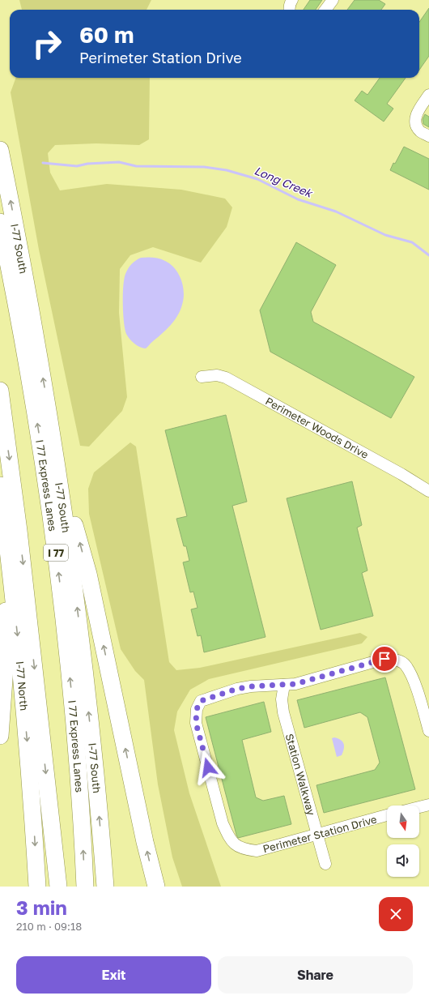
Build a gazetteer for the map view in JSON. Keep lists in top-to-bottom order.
{
  "streets": {
    "highway": [
      "I-77 South",
      "I 77 Express Lanes",
      "I 77",
      "I-77 North"
    ],
    "street": ["Perimeter Woods Drive", "Station Walkway", "Perimeter Station Drive"]
  },
  "crossings": [
    ["Station Walkway", "Perimeter Station Drive"]
  ],
  "water": ["Long Creek"],
  "north": "bottom",
  "page": {
    "turn": ["60 m", "Perimeter Station Drive"],
    "heading": ["3 min", "210 m · 09:18"],
    "buttons": ["Exit", "Share"]
  }
}
